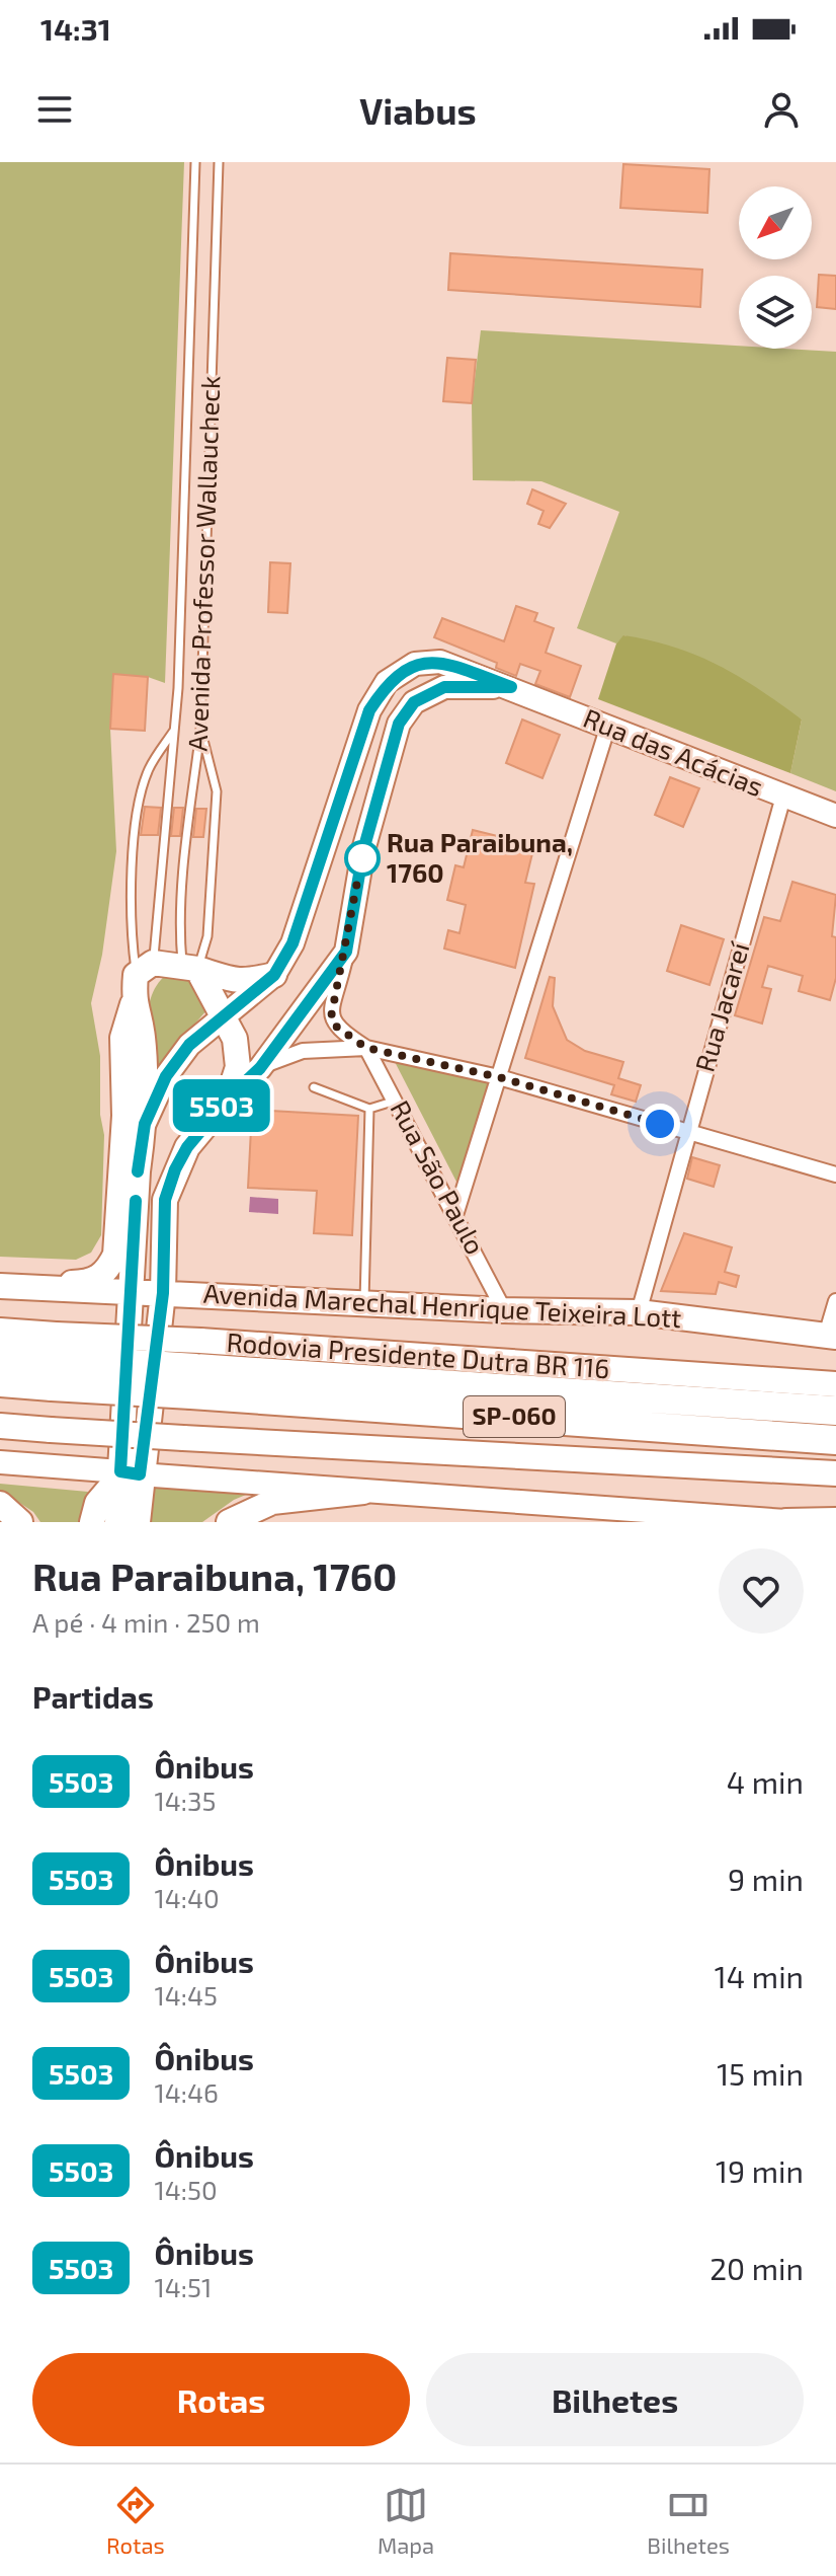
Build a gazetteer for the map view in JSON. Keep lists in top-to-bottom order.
{
  "streets": {
    "highway": ["SP-060"],
    "main road": ["Rua das Acácias", "Avenida Marechal Henrique Teixeira Lott", "Rodovia Presidente Dutra BR 116"],
    "street": ["Rua Jacareí", "Rua São Paulo"],
    "lane": ["Avenida Professor Wallaucheck"]
  },
  "crossings": [
    ["Rua das Acácias", "Rua Jacareí"],
    ["Rua Jacareí", "Avenida Marechal Henrique Teixeira Lott"],
    ["Rua São Paulo", "Avenida Marechal Henrique Teixeira Lott"],
    ["Rodovia Presidente Dutra BR 116", "SP-060"]
  ],
  "places": ["Rua Paraibuna, 1760"],
  "lines": ["bus line 5503"],
  "north": "bottom left",
  "page": {
    "status": "14:31",
    "header": "Viabus",
    "on_map": "5503",
    "heading": [
      ["Rua Paraibuna, 1760", "A pé · 4 min · 250 m"],
      "Partidas"
    ],
    "list": [
      {
        "mark": "5503",
        "name": "Ônibus",
        "note": "14:35",
        "value": "4 min"
      },
      {
        "mark": "5503",
        "name": "Ônibus",
        "note": "14:40",
        "value": "9 min"
      },
      {
        "mark": "5503",
        "name": "Ônibus",
        "note": "14:45",
        "value": "14 min"
      },
      {
        "mark": "5503",
        "name": "Ônibus",
        "note": "14:46",
        "value": "15 min"
      },
      {
        "mark": "5503",
        "name": "Ônibus",
        "note": "14:50",
        "value": "19 min"
      },
      {
        "mark": "5503",
        "name": "Ônibus",
        "note": "14:51",
        "value": "20 min"
      }
    ],
    "buttons": ["Rotas", "Bilhetes"],
    "tabs": ["Rotas", "Mapa", "Bilhetes"]
  }
}
